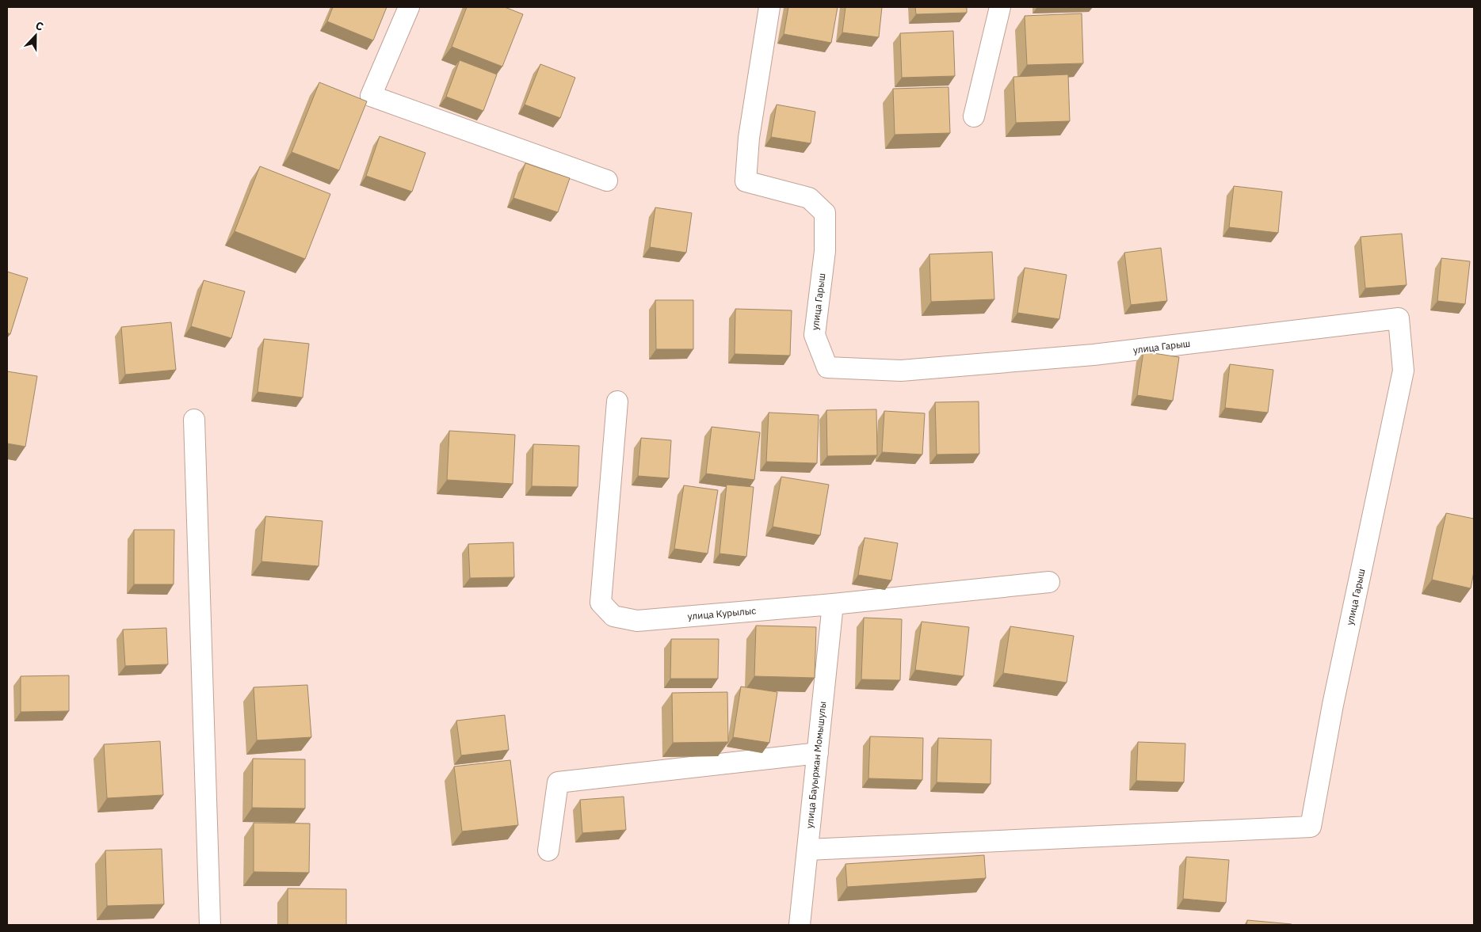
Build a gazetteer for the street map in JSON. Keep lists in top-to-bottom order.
{
  "streets": {
    "street": ["улица Гарыш", "улица Курылыс", "улица Бауыржан Момышулы"]
  },
  "crossings": [
    ["улица Гарыш", "улица Бауыржан Момышулы"],
    ["улица Курылыс", "улица Бауыржан Момышулы"]
  ],
  "north": "top"
}
